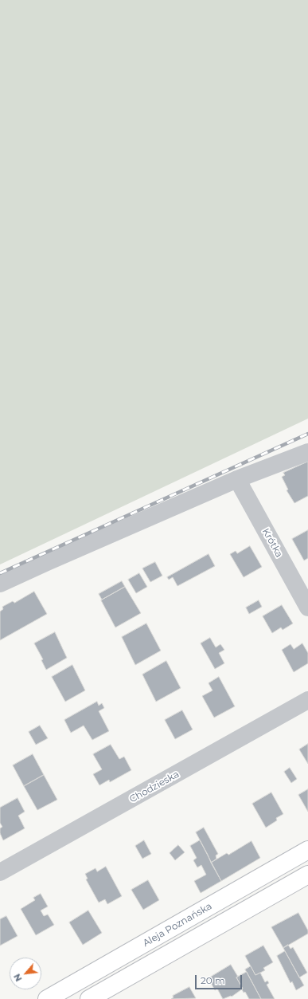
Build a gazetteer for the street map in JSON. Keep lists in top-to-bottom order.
{
  "streets": {
    "main road": ["Aleja Poznańska"],
    "street": ["Krótka", "Chodzieska"]
  },
  "scale_bar": "20 m",
  "north": "bottom left"
}
